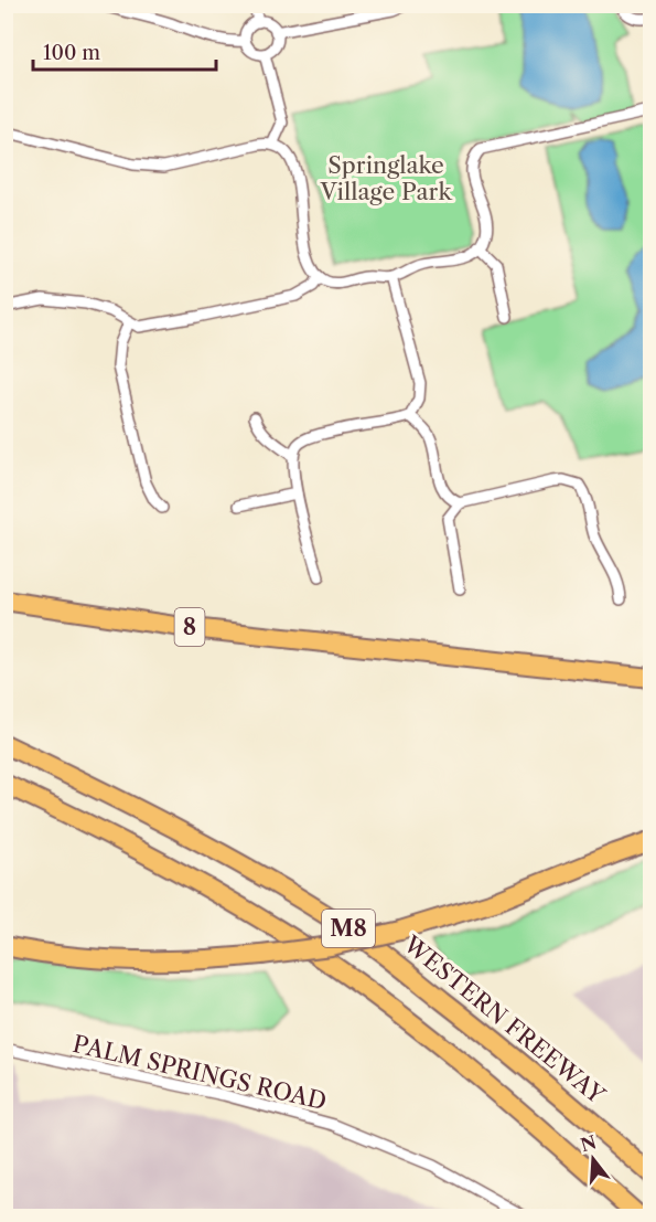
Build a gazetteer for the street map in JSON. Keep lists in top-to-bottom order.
{
  "streets": {
    "highway": ["8", "M8", "WESTERN FREEWAY"],
    "street": ["PALM SPRINGS ROAD"]
  },
  "parks": ["Springlake Village Park"],
  "scale_bar": "100 m",
  "north": "top"
}
